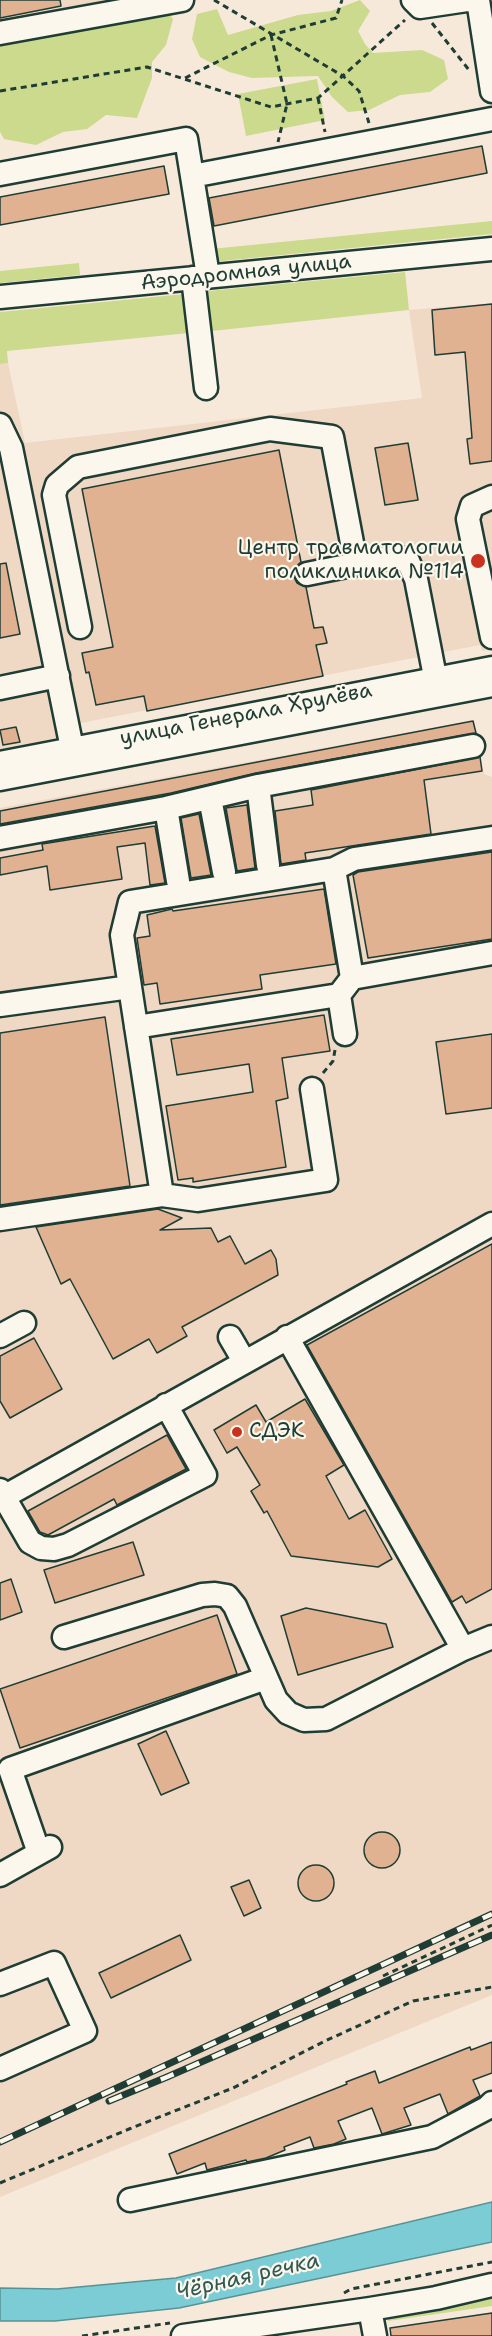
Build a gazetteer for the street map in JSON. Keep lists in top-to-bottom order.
{
  "streets": {
    "street": ["Аэродромная улица", "улица Генерала Хрулёва"]
  },
  "water": ["Чёрная речка"],
  "places": ["Центр травматологии поликлиника №114", "СДЭК"]
}
